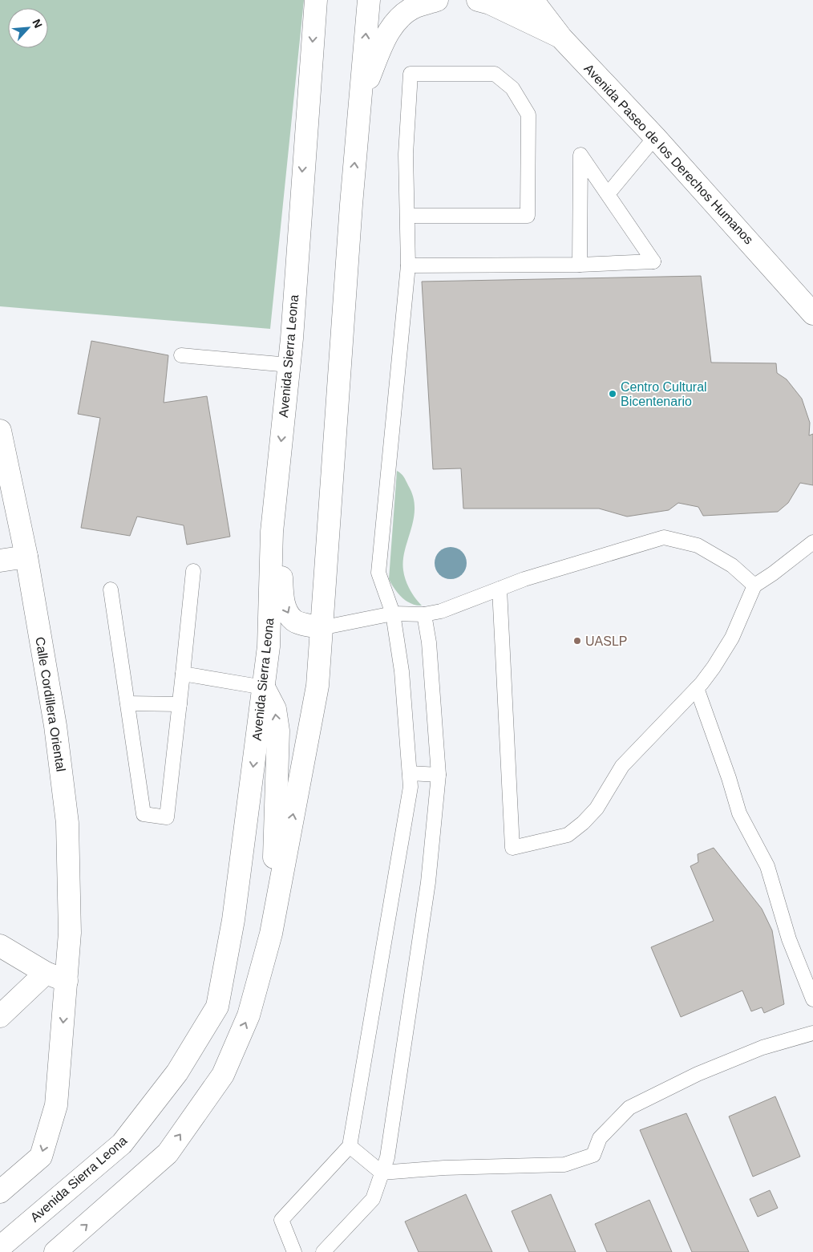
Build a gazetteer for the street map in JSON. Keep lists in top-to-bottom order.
{
  "streets": {
    "main road": ["Avenida Paseo de los Derechos Humanos", "Avenida Sierra Leona", "Calle Cordillera Oriental"]
  },
  "places": ["Centro Cultural Bicentenario", "UASLP"],
  "north": "top right"
}
